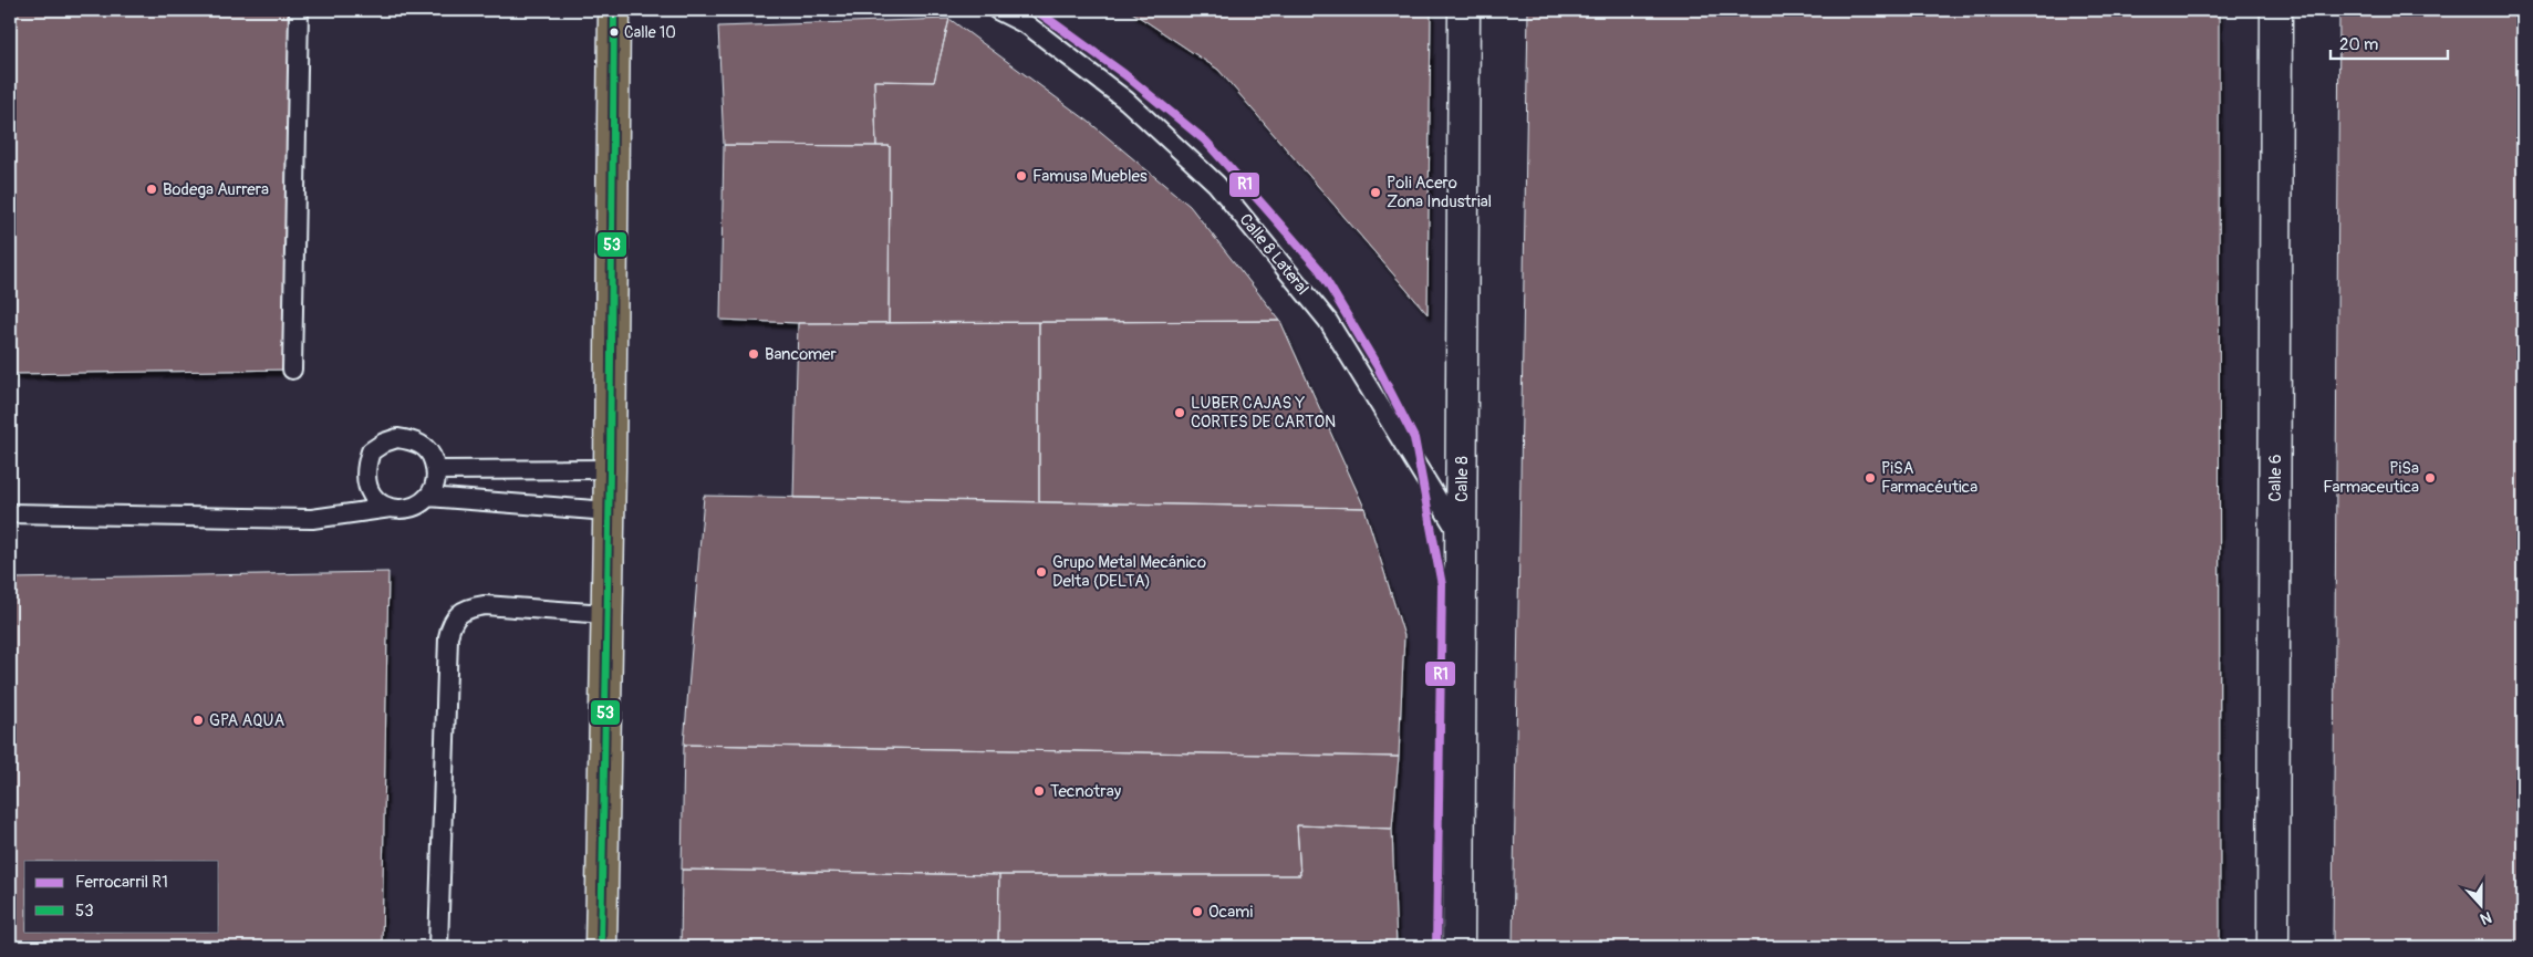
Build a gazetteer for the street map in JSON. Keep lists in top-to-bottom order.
{
  "streets": {
    "street": ["Calle 6", "Calle 8"],
    "lane": ["Calle 8 Lateral"]
  },
  "crossings": [
    ["Calle 8 Lateral", "Calle 8"]
  ],
  "places": [
    "Calle 10",
    "Famusa Muebles",
    "Bodega Aurrera",
    "Poli Acero Zona Industrial",
    "Bancomer",
    "LUBER CAJAS Y CORTES DE CARTON",
    "PiSA Farmacéutica",
    "PiSa Farmaceutica",
    "Grupo Metal Mecánico Delta (DELTA)",
    "GPA AQUA",
    "Tecnotray",
    "Ocami"
  ],
  "lines": ["rail line R1", "transit line 53"],
  "legend": ["Ferrocarril R1", "53"],
  "scale_bar": "20 m",
  "north": "bottom"
}
